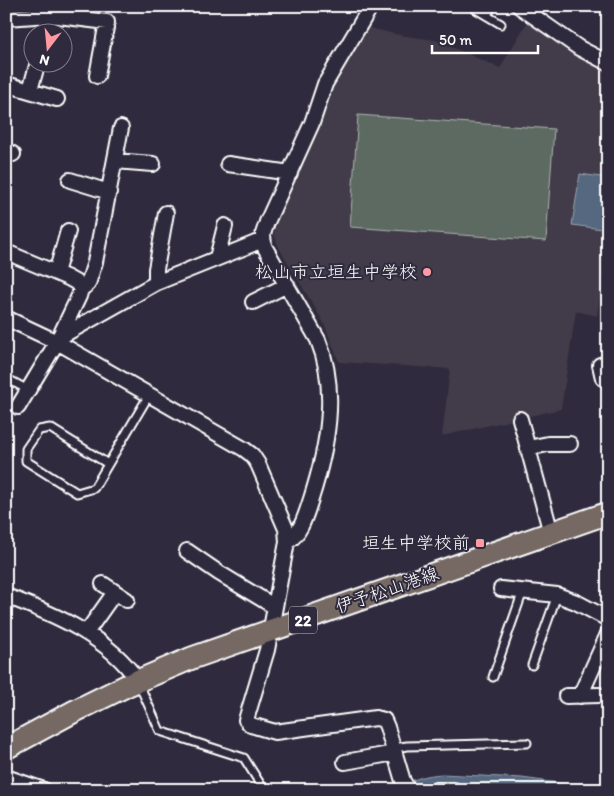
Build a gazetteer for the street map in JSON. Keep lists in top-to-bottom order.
{
  "streets": {
    "main road": ["伊予松山港線", "22"]
  },
  "places": {
    "other": ["松山市立垣生中学校"],
    "transit": ["垣生中学校前"]
  },
  "scale_bar": "50 m",
  "north": "bottom"
}
